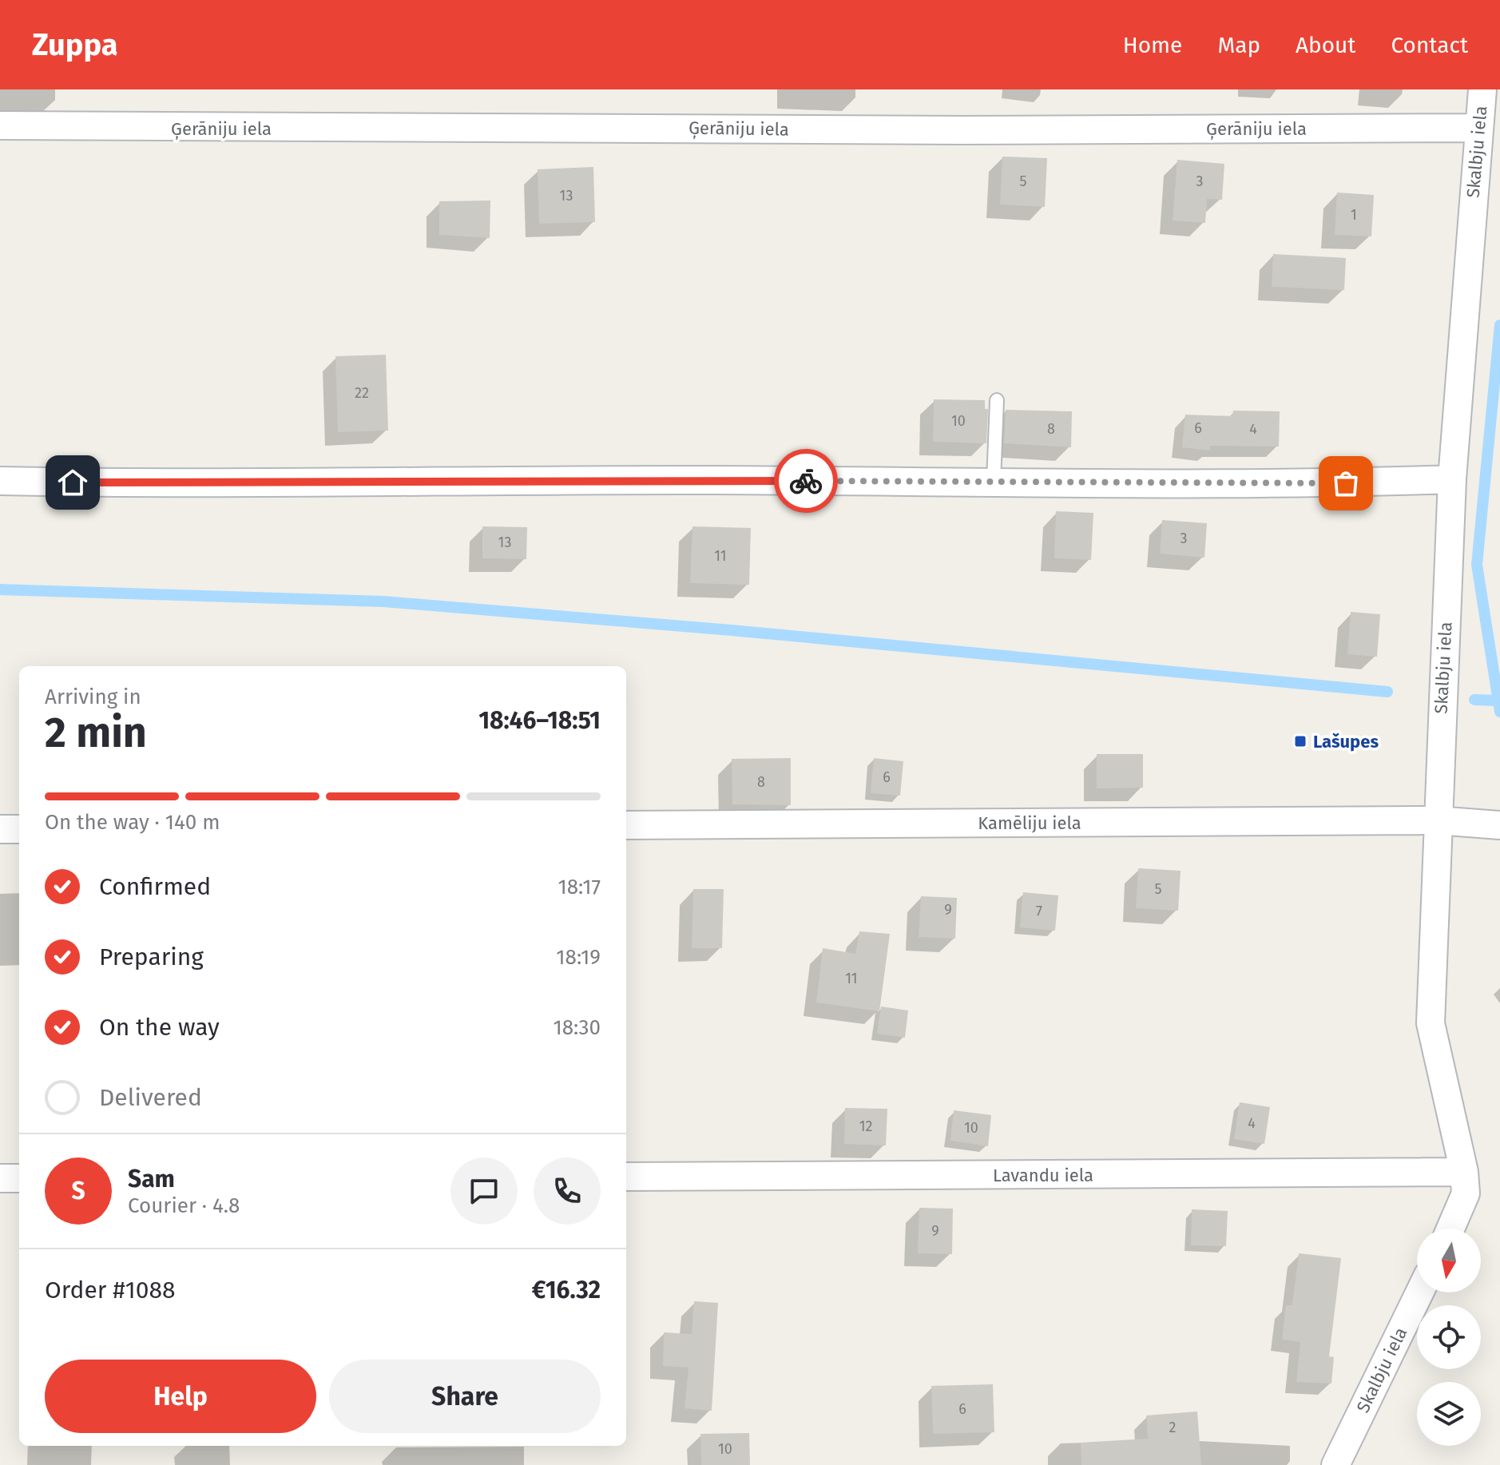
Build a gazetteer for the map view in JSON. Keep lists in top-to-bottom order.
{
  "streets": {
    "street": [
      "Ģerāniju iela",
      "Skalbju iela",
      "Kamēliju iela",
      "Lavandu iela"
    ]
  },
  "crossings": [
    ["Ģerāniju iela", "Skalbju iela"],
    ["Skalbju iela", "Kamēliju iela"],
    ["Skalbju iela", "Lavandu iela"]
  ],
  "places": {
    "transit": ["Lašupes"]
  },
  "house_numbers": [
    "5",
    "3",
    "13",
    "1",
    "22",
    "10",
    "6",
    "8",
    "4",
    "3",
    "13",
    "11",
    "6",
    "8",
    "5",
    "9",
    "7",
    "11",
    "4",
    "12",
    "10",
    "9",
    "6",
    "2",
    "10"
  ],
  "north": "bottom",
  "page": {
    "header": "Zuppa",
    "nav": [
      "Home",
      "Map",
      "About",
      "Contact"
    ],
    "heading": ["2 min", "Arriving in", "18:46–18:51"],
    "panel": [
      "Sam",
      "Courier · 4.8",
      "Order #1088",
      "€16.32"
    ],
    "bar": "On the way · 140 m",
    "list": [
      ["Confirmed", "18:17"],
      ["Preparing", "18:19"],
      ["On the way", "18:30"],
      "Delivered"
    ],
    "round": "S",
    "buttons": ["Help", "Share"]
  }
}
